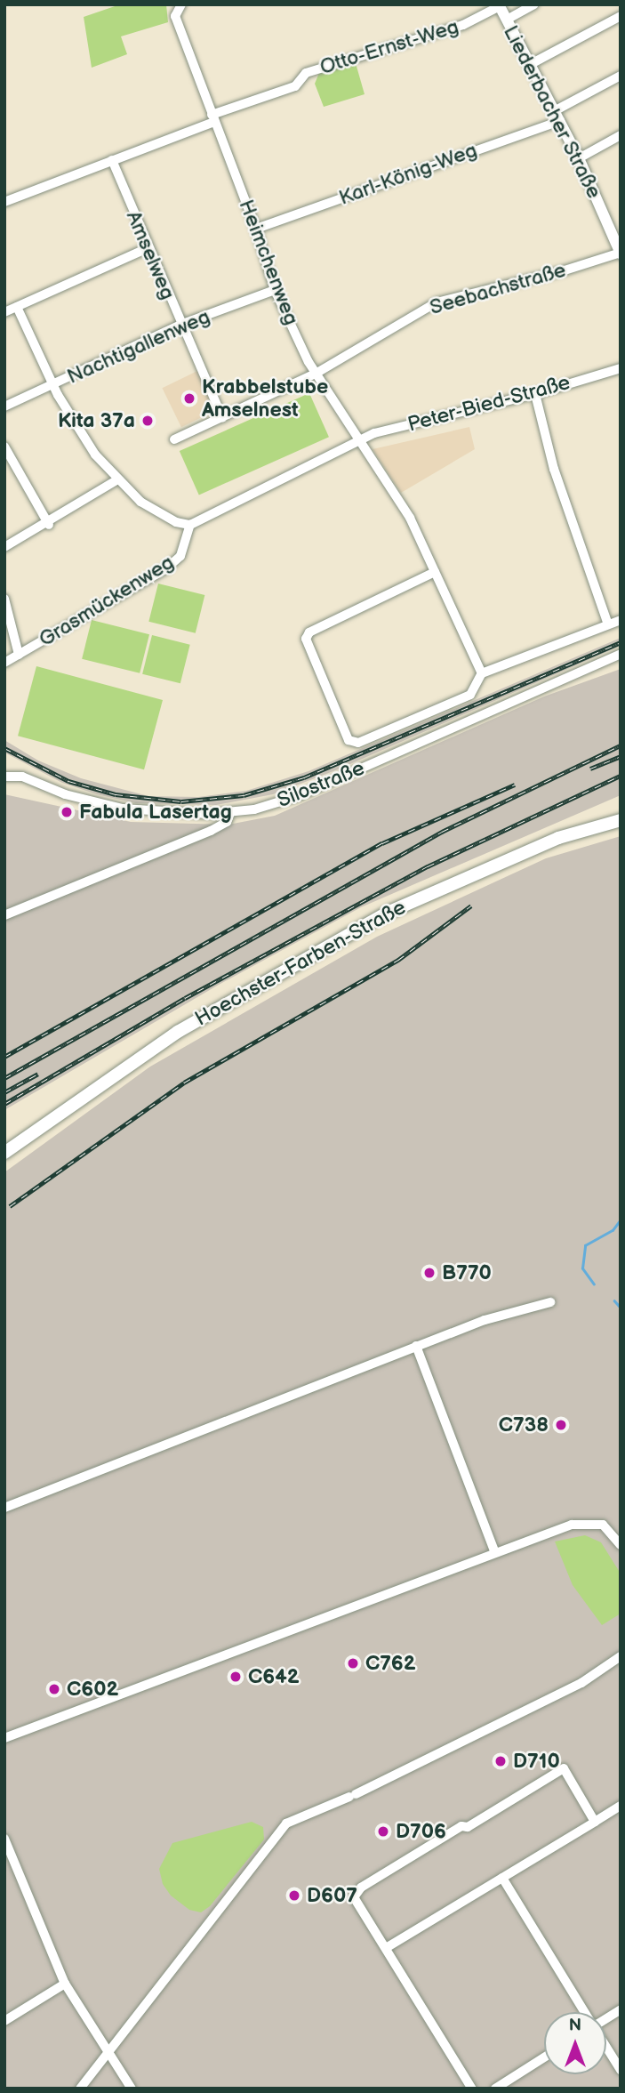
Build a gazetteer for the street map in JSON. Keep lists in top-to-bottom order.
{
  "streets": {
    "main road": ["Hoechster-Farben-Straße"],
    "street": [
      "Otto-Ernst-Weg",
      "Liederbacher Straße",
      "Karl-König-Weg",
      "Amselweg",
      "Heimchenweg",
      "Seebachstraße",
      "Nachtigallenweg",
      "Peter-Bied-Straße",
      "Grasmückenweg",
      "Silostraße"
    ]
  },
  "crossings": [
    ["Otto-Ernst-Weg", "Liederbacher Straße"],
    ["Otto-Ernst-Weg", "Amselweg"],
    ["Otto-Ernst-Weg", "Heimchenweg"],
    ["Liederbacher Straße", "Karl-König-Weg"],
    ["Liederbacher Straße", "Seebachstraße"],
    ["Karl-König-Weg", "Heimchenweg"],
    ["Amselweg", "Seebachstraße"],
    ["Amselweg", "Nachtigallenweg"],
    ["Heimchenweg", "Seebachstraße"],
    ["Heimchenweg", "Nachtigallenweg"],
    ["Heimchenweg", "Peter-Bied-Straße"]
  ],
  "places": [
    "Krabbelstube Amselnest",
    "Kita 37a",
    "Fabula Lasertag",
    "B770",
    "C738",
    "C762",
    "C642",
    "C602",
    "D710",
    "D706",
    "D607"
  ],
  "north": "top"
}
